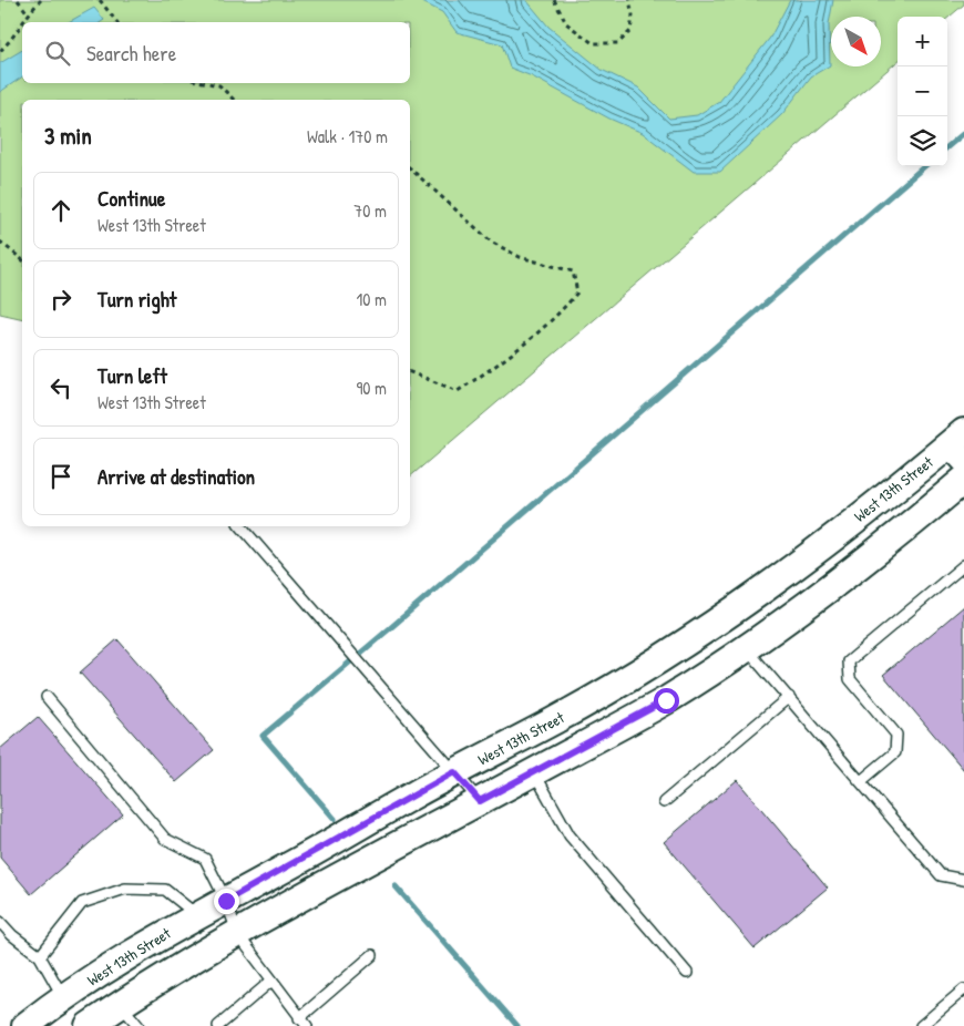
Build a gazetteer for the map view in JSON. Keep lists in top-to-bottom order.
{
  "streets": {
    "main road": ["West 13th Street"]
  },
  "north": "bottom right",
  "page": {
    "map_buttons": ["+", "−"],
    "search": "Search here",
    "heading": ["3 min", "Walk · 170 m"],
    "list": [
      ["Continue", "West 13th Street", "70 m"],
      ["Turn right", "10 m"],
      ["Turn left", "West 13th Street", "90 m"],
      "Arrive at destination"
    ]
  }
}
